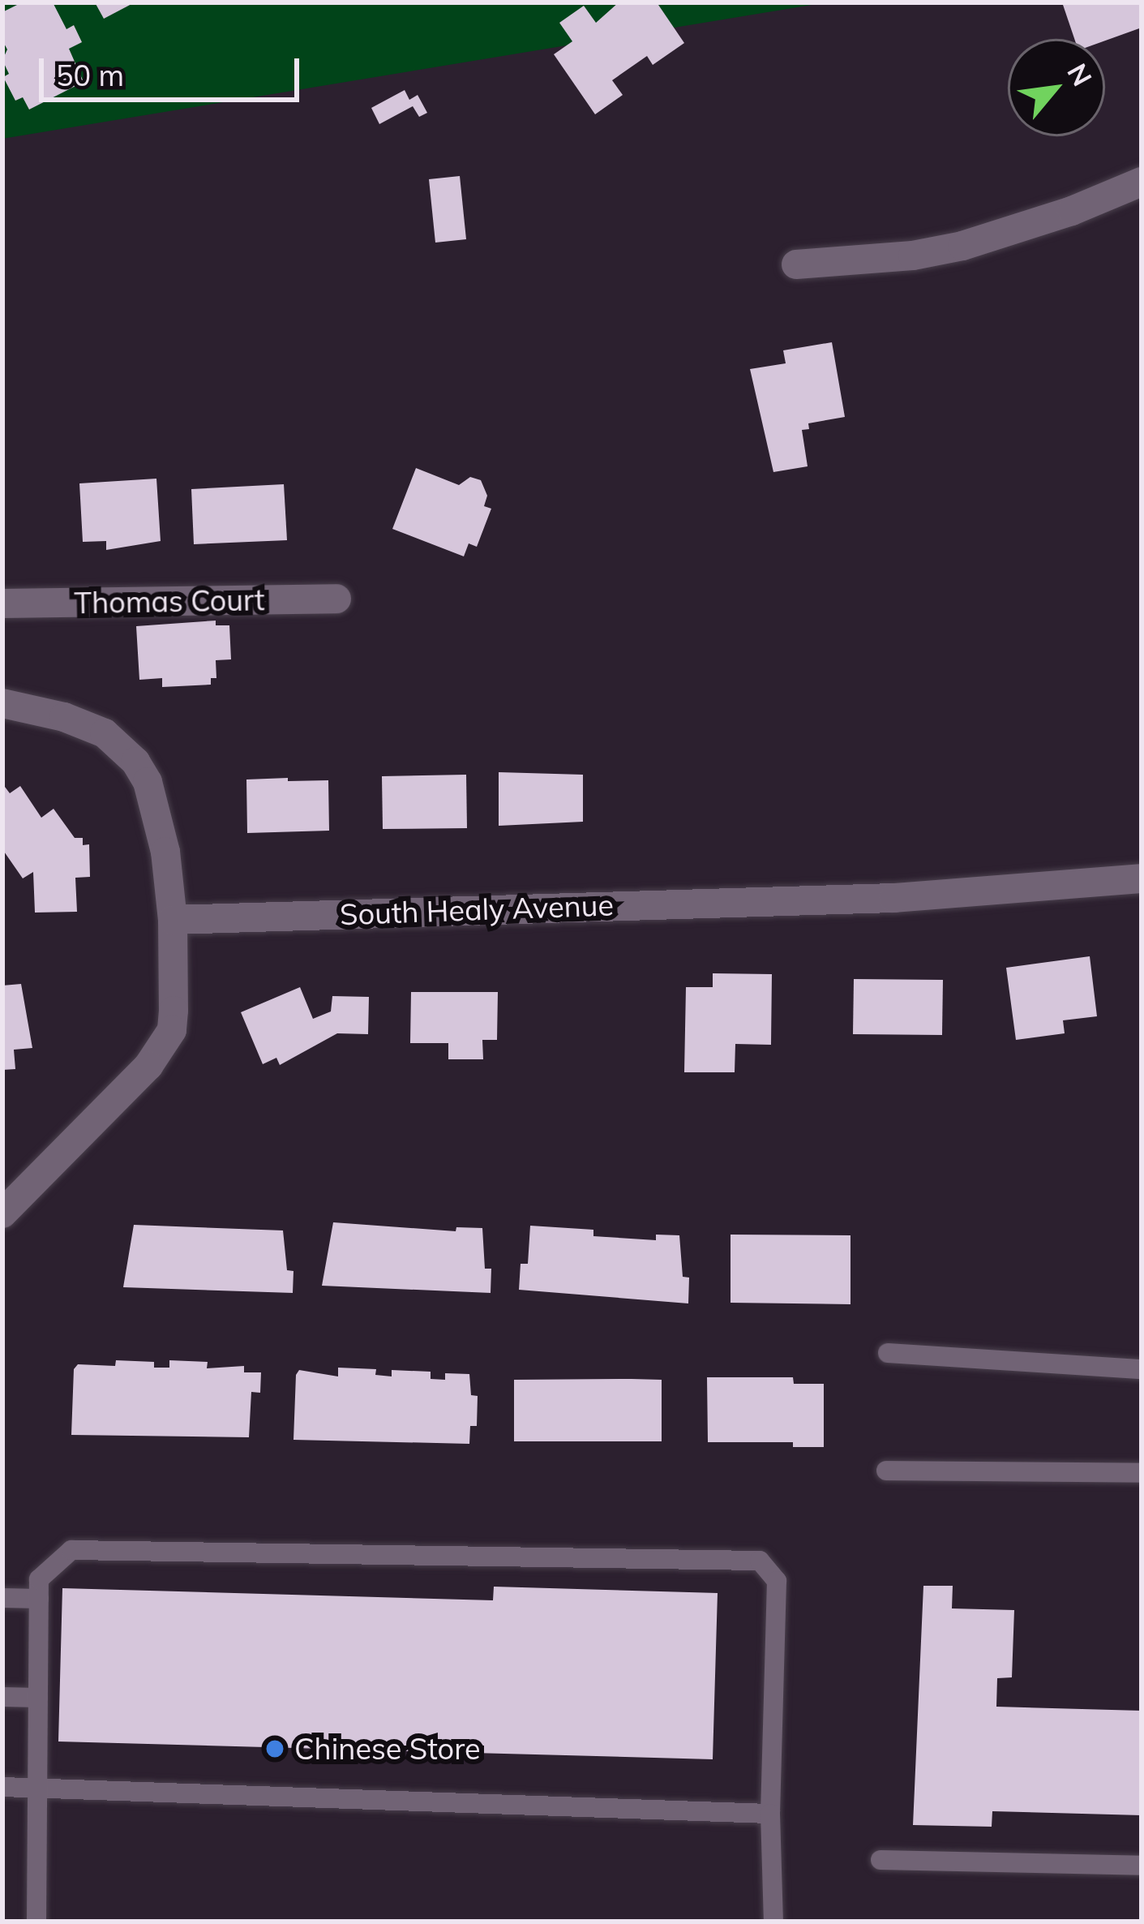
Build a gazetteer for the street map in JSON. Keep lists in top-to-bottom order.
{
  "streets": {
    "street": ["Thomas Court", "South Healy Avenue"]
  },
  "places": ["Chinese Store"],
  "scale_bar": "50 m",
  "north": "top right"
}
